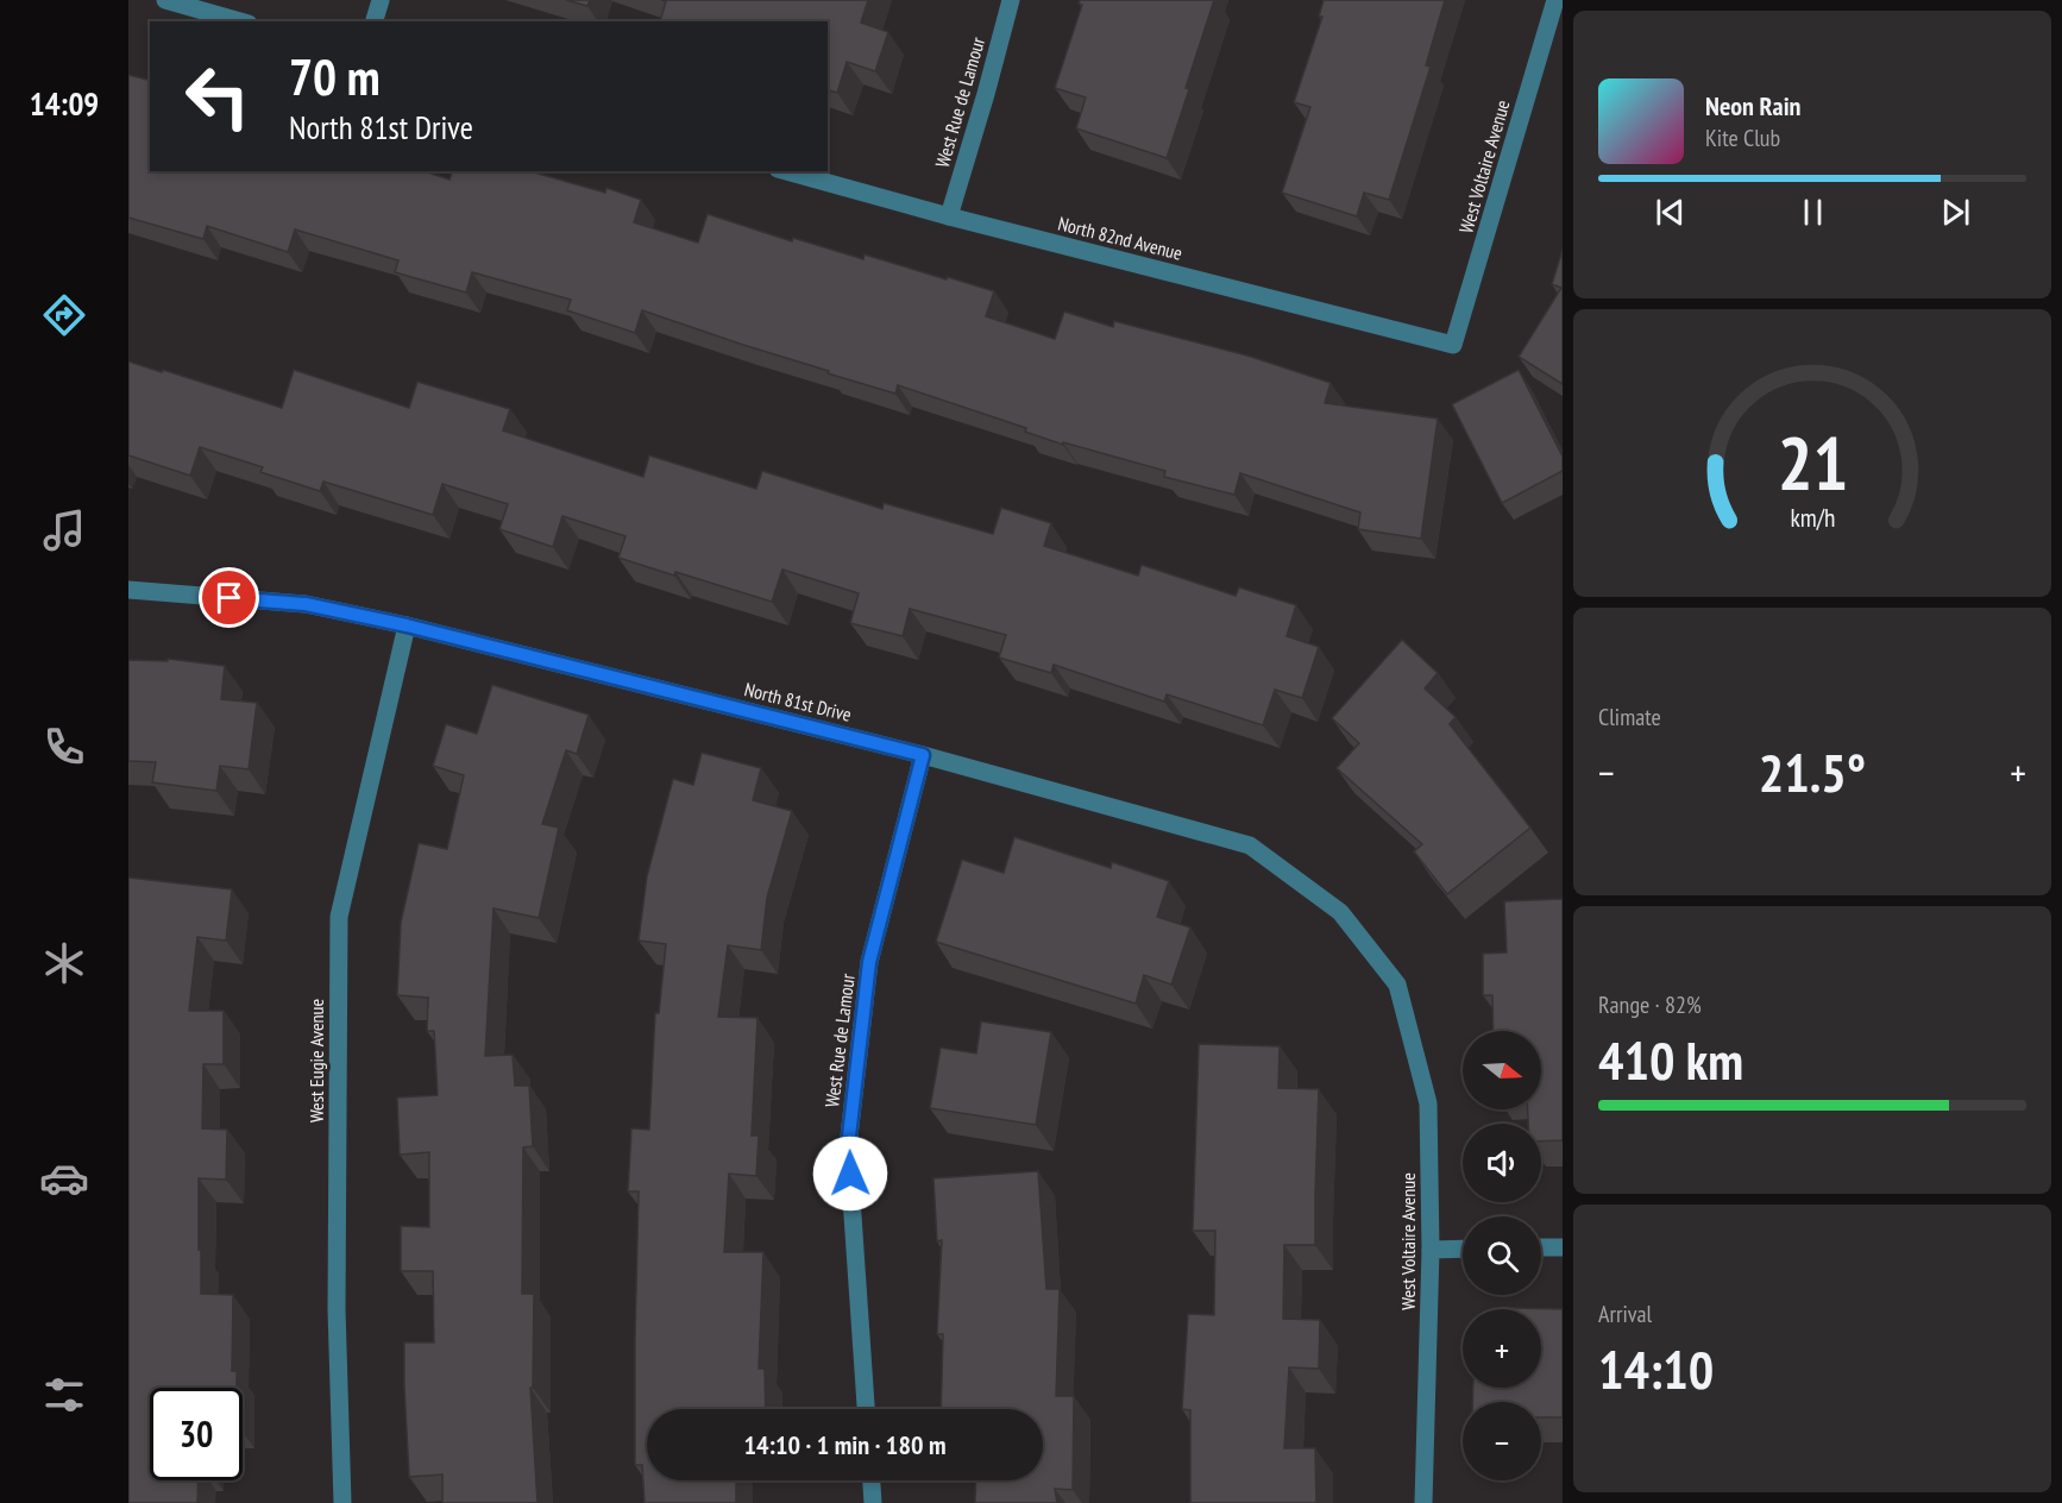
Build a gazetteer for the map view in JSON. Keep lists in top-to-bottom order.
{
  "streets": {
    "street": [
      "West Rue de Lamour",
      "West Voltaire Avenue",
      "North 82nd Avenue",
      "North 81st Drive",
      "West Eugie Avenue"
    ]
  },
  "crossings": [
    ["West Rue de Lamour", "North 82nd Avenue"],
    ["West Rue de Lamour", "North 81st Drive"],
    ["West Voltaire Avenue", "North 82nd Avenue"],
    ["West Voltaire Avenue", "North 81st Drive"],
    ["North 81st Drive", "West Eugie Avenue"]
  ],
  "north": "right",
  "page": {
    "tabs": "14:09",
    "turn": ["70 m", "North 81st Drive"],
    "song": ["Neon Rain", "Kite Club"],
    "tile": [
      "Climate",
      ["Range · 82%", "410 km"],
      ["Arrival", "14:10"]
    ],
    "heat": ["−", "21.5°", "+"],
    "map_buttons": ["+", "−"],
    "limit": "30",
    "trip": "14:10 · 1 min · 180 m",
    "gauge": ["21", "km/h"]
  }
}
